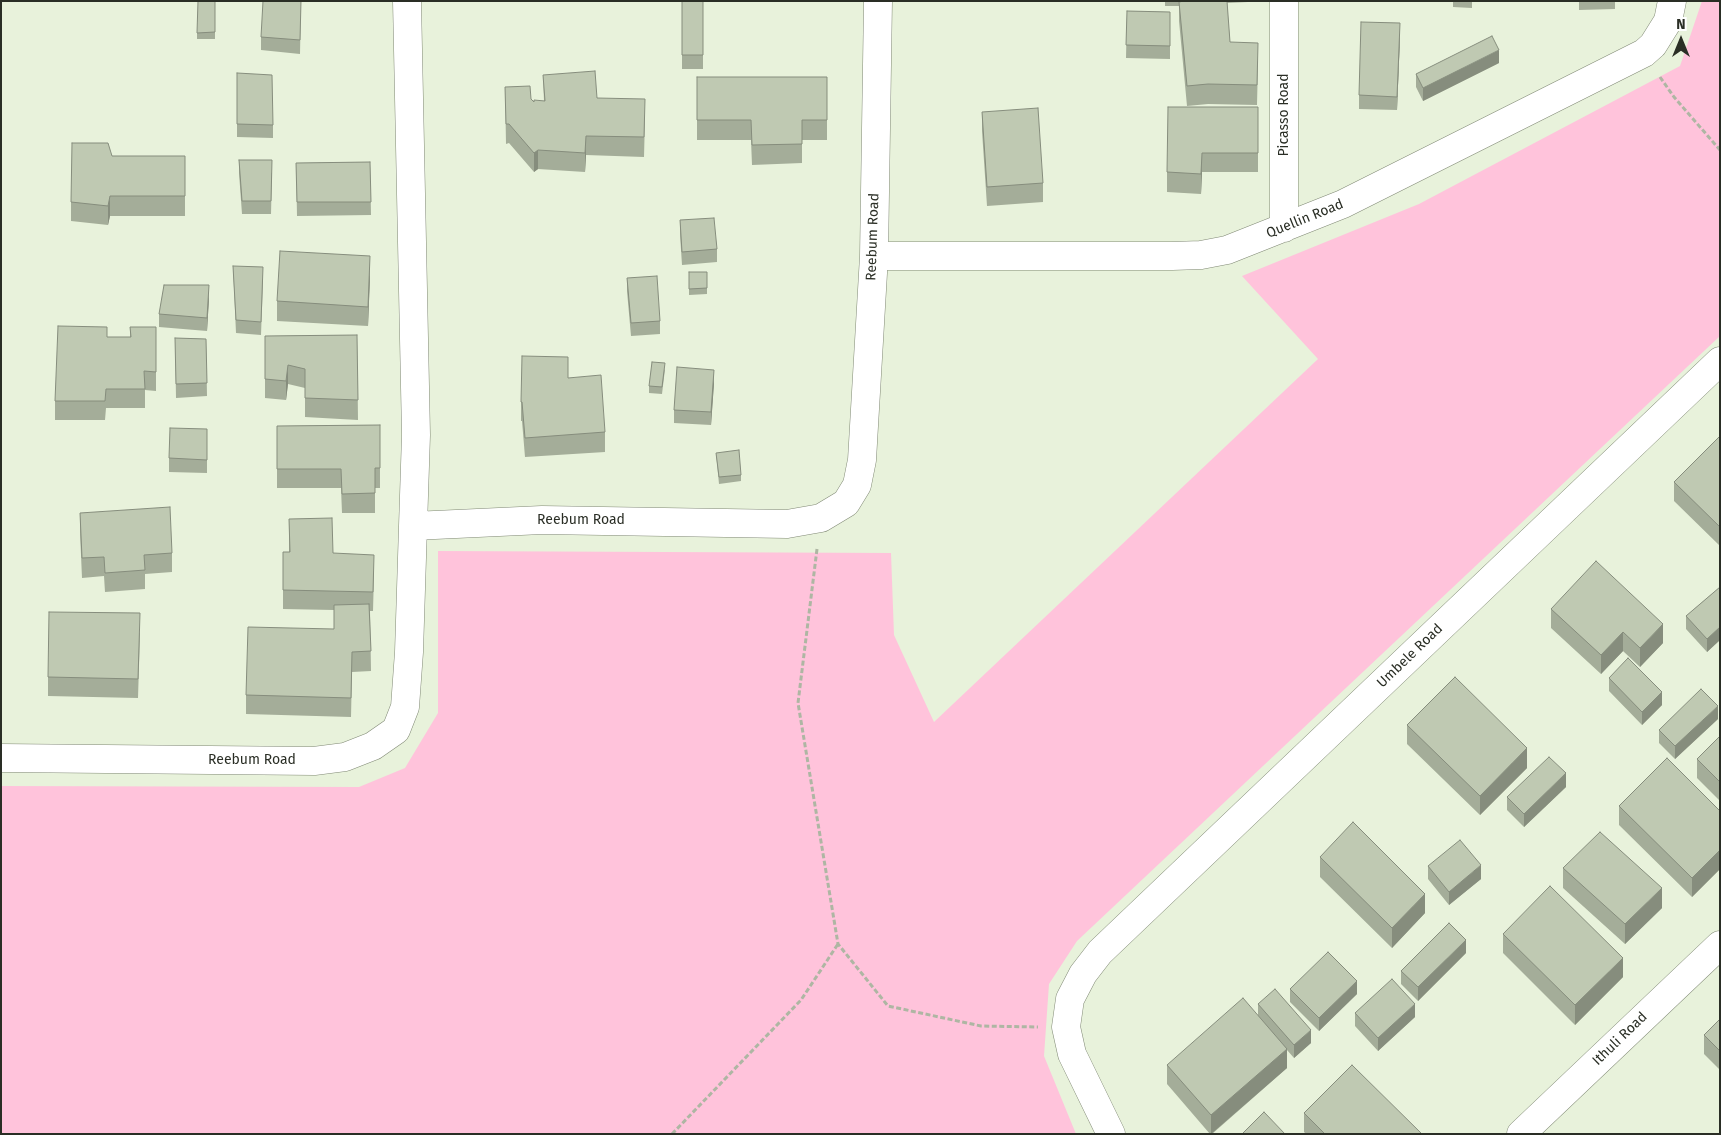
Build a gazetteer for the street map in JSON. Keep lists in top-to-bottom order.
{
  "streets": {
    "street": [
      "Picasso Road",
      "Quellin Road",
      "Reebum Road",
      "Umbele Road",
      "Ithuli Road"
    ]
  },
  "crossings": [
    ["Picasso Road", "Quellin Road"],
    ["Quellin Road", "Reebum Road"]
  ],
  "north": "top"
}
